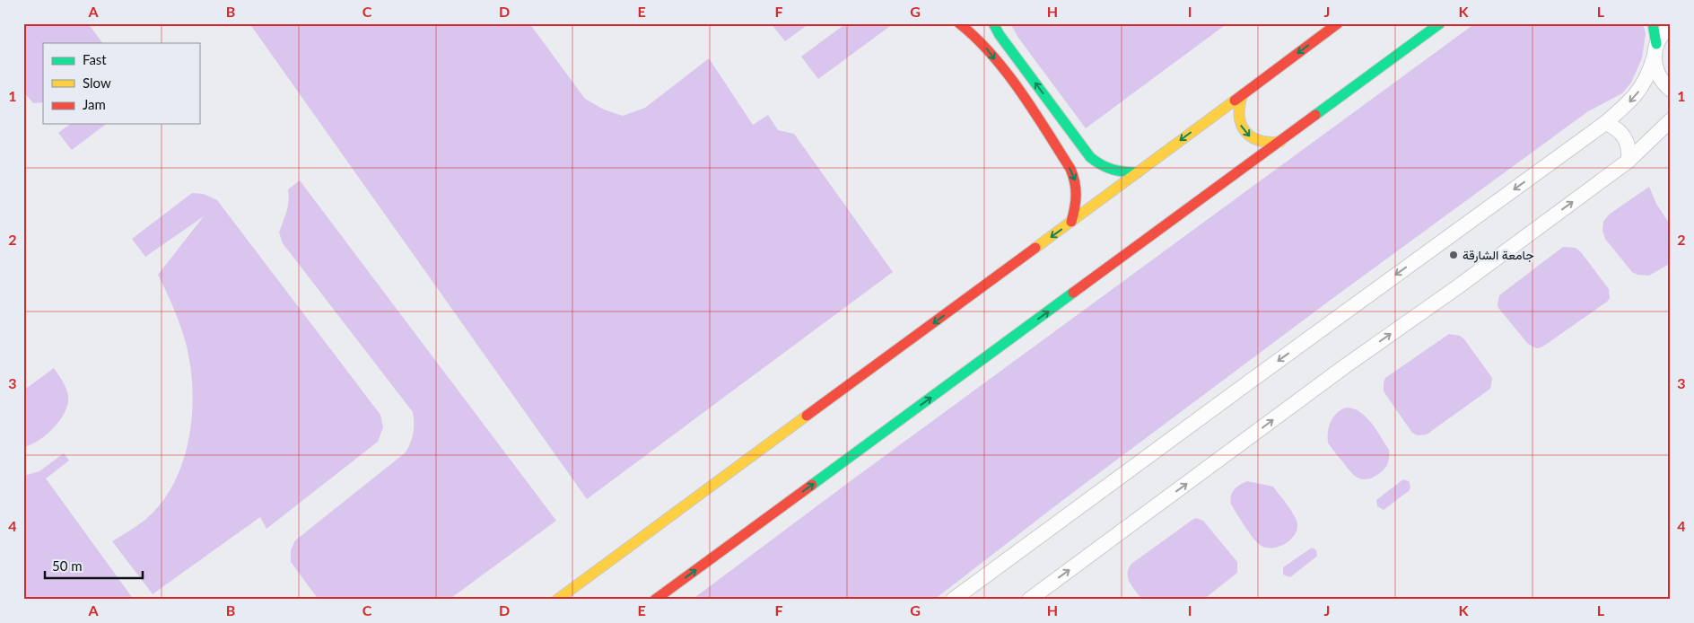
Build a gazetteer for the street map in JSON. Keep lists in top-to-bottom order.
{
  "places": ["جامعة الشارقة"],
  "legend": ["Fast", "Slow", "Jam"],
  "scale_bar": "50 m",
  "grid": {
    "columns": [
      "A",
      "B",
      "C",
      "D",
      "E",
      "F",
      "G",
      "H",
      "I",
      "J",
      "K",
      "L"
    ],
    "rows": [
      "1",
      "2",
      "3",
      "4"
    ]
  }
}
